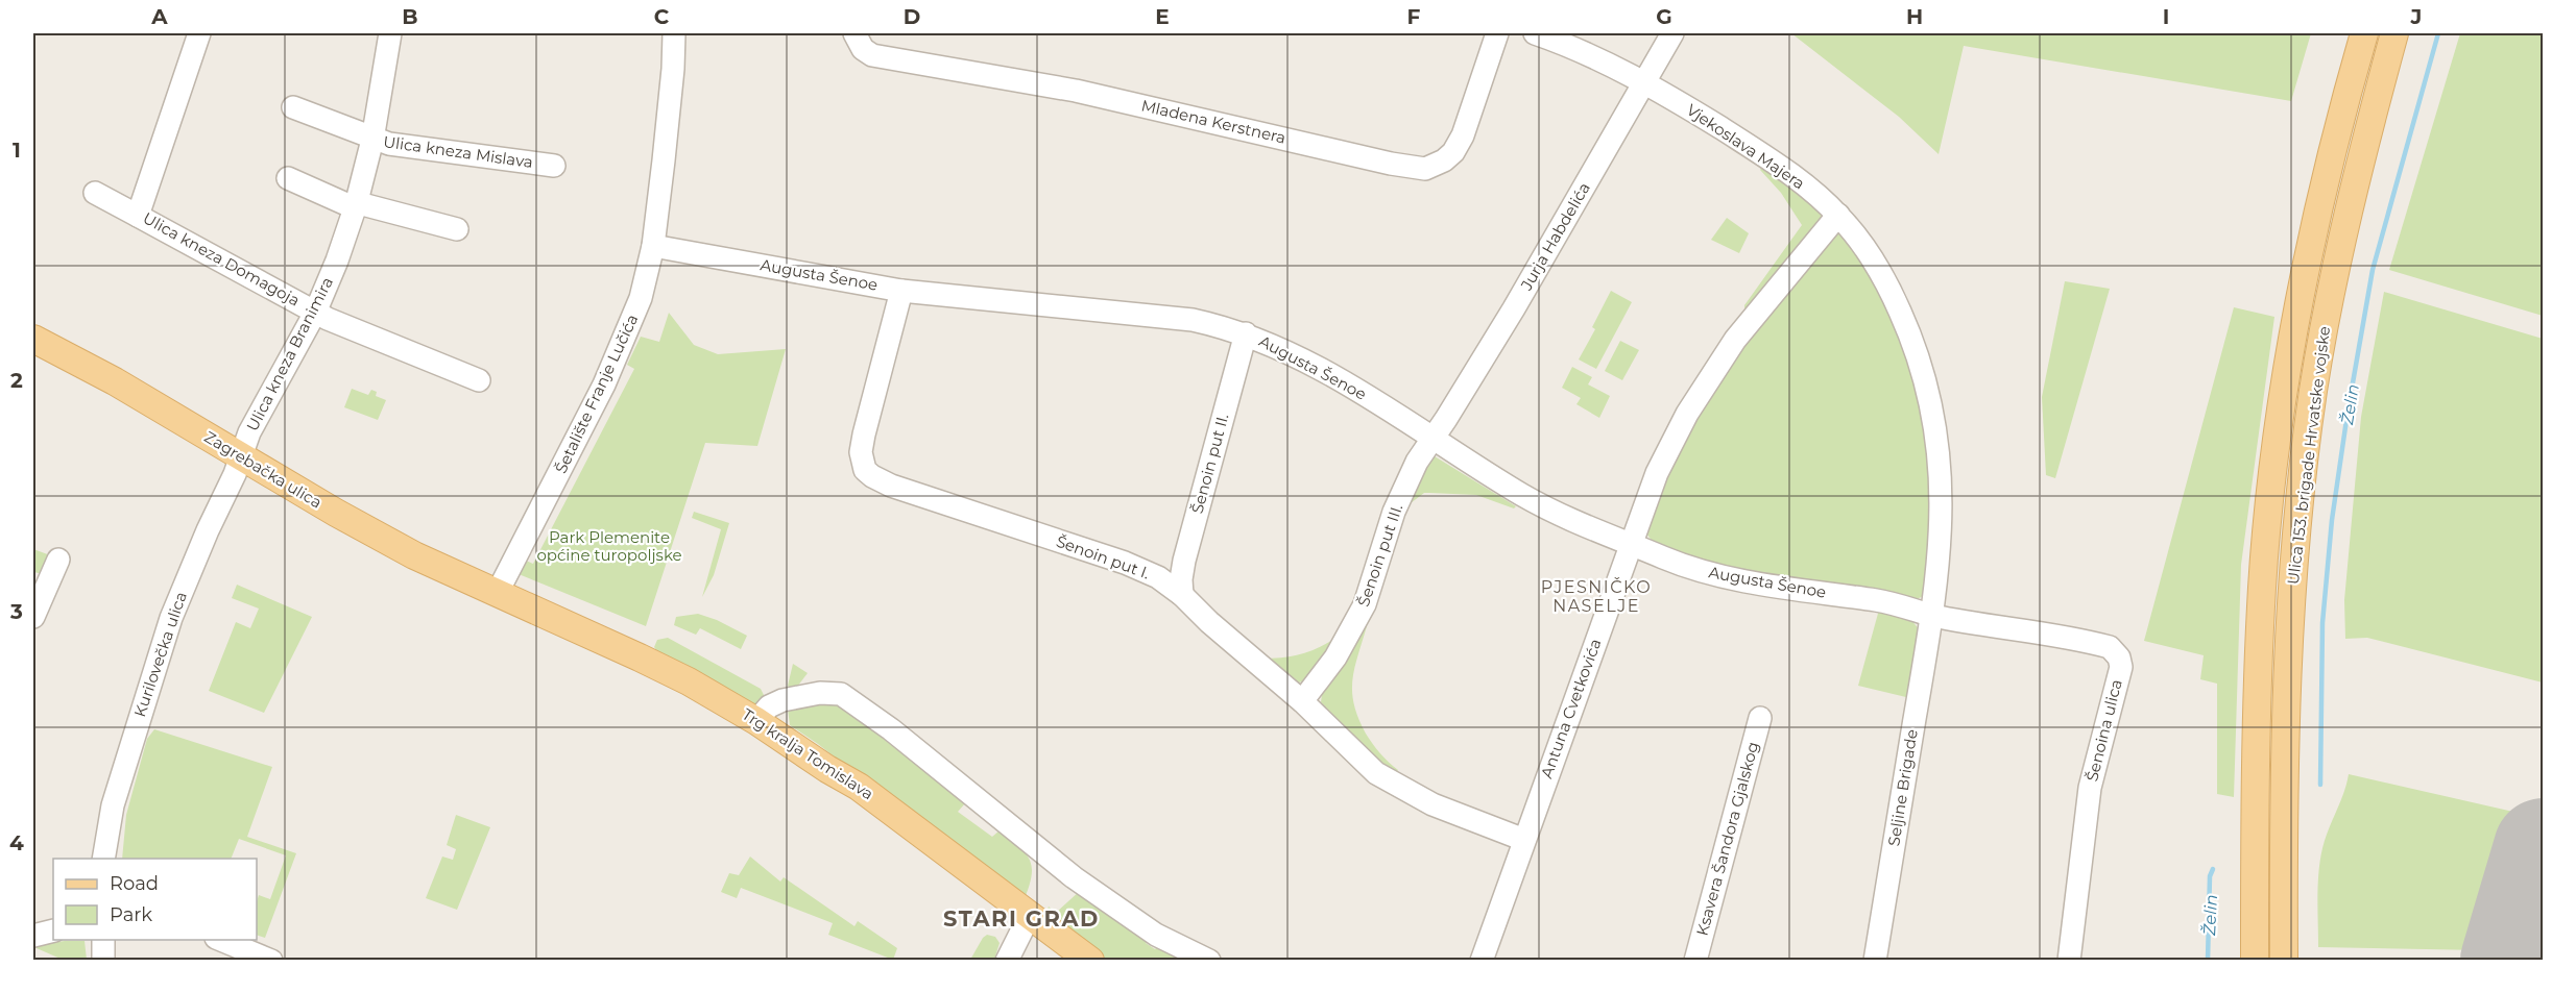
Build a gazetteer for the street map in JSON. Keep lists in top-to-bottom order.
{
  "streets": {
    "main road": ["Ulica 153. brigade Hrvatske vojske", "Zagrebačka ulica", "Trg kralja Tomislava"],
    "street": [
      "Mladena Kerstnera",
      "Vjekoslava Majera",
      "Ulica kneza Mislava",
      "Jurja Habdelića",
      "Ulica kneza Domagoja",
      "Augusta Šenoe",
      "Ulica kneza Branimira",
      "Šetalište Franje Lučića",
      "Šenoin put II.",
      "Šenoin put III.",
      "Šenoin put I.",
      "Kurilovečka ulica",
      "Antuna Cvetkovića",
      "Šenoina ulica",
      "Seljine Brigade",
      "Ksavera Šandora Gjalskog"
    ]
  },
  "crossings": [
    ["Vjekoslava Majera", "Jurja Habdelića"],
    ["Vjekoslava Majera", "Augusta Šenoe"],
    ["Vjekoslava Majera", "Antuna Cvetkovića"],
    ["Vjekoslava Majera", "Šenoina ulica"],
    ["Vjekoslava Majera", "Seljine Brigade"],
    ["Ulica kneza Mislava", "Ulica kneza Branimira"],
    ["Jurja Habdelića", "Augusta Šenoe"],
    ["Jurja Habdelića", "Šenoin put III."],
    ["Ulica kneza Domagoja", "Ulica kneza Branimira"],
    ["Augusta Šenoe", "Šetalište Franje Lučića"],
    ["Augusta Šenoe", "Šenoin put II."],
    ["Augusta Šenoe", "Šenoin put III."],
    ["Augusta Šenoe", "Šenoin put I."],
    ["Augusta Šenoe", "Antuna Cvetkovića"],
    ["Augusta Šenoe", "Šenoina ulica"],
    ["Augusta Šenoe", "Seljine Brigade"],
    ["Ulica kneza Branimira", "Zagrebačka ulica"],
    ["Ulica kneza Branimira", "Kurilovečka ulica"],
    ["Šetalište Franje Lučića", "Zagrebačka ulica"],
    ["Šetalište Franje Lučića", "Trg kralja Tomislava"],
    ["Šenoin put II.", "Šenoin put I."],
    ["Zagrebačka ulica", "Kurilovečka ulica"],
    ["Zagrebačka ulica", "Trg kralja Tomislava"],
    ["Šenoin put III.", "Šenoin put I."],
    ["Šenoin put I.", "Antuna Cvetkovića"],
    ["Šenoina ulica", "Seljine Brigade"]
  ],
  "districts": ["PJESNIČKO NASELJE", "STARI GRAD"],
  "water": ["Želin"],
  "parks": ["Park Plemenite općine turopoljske"],
  "legend": ["Road", "Park"],
  "grid": {
    "columns": [
      "A",
      "B",
      "C",
      "D",
      "E",
      "F",
      "G",
      "H",
      "I",
      "J"
    ],
    "rows": [
      "1",
      "2",
      "3",
      "4"
    ]
  }
}
